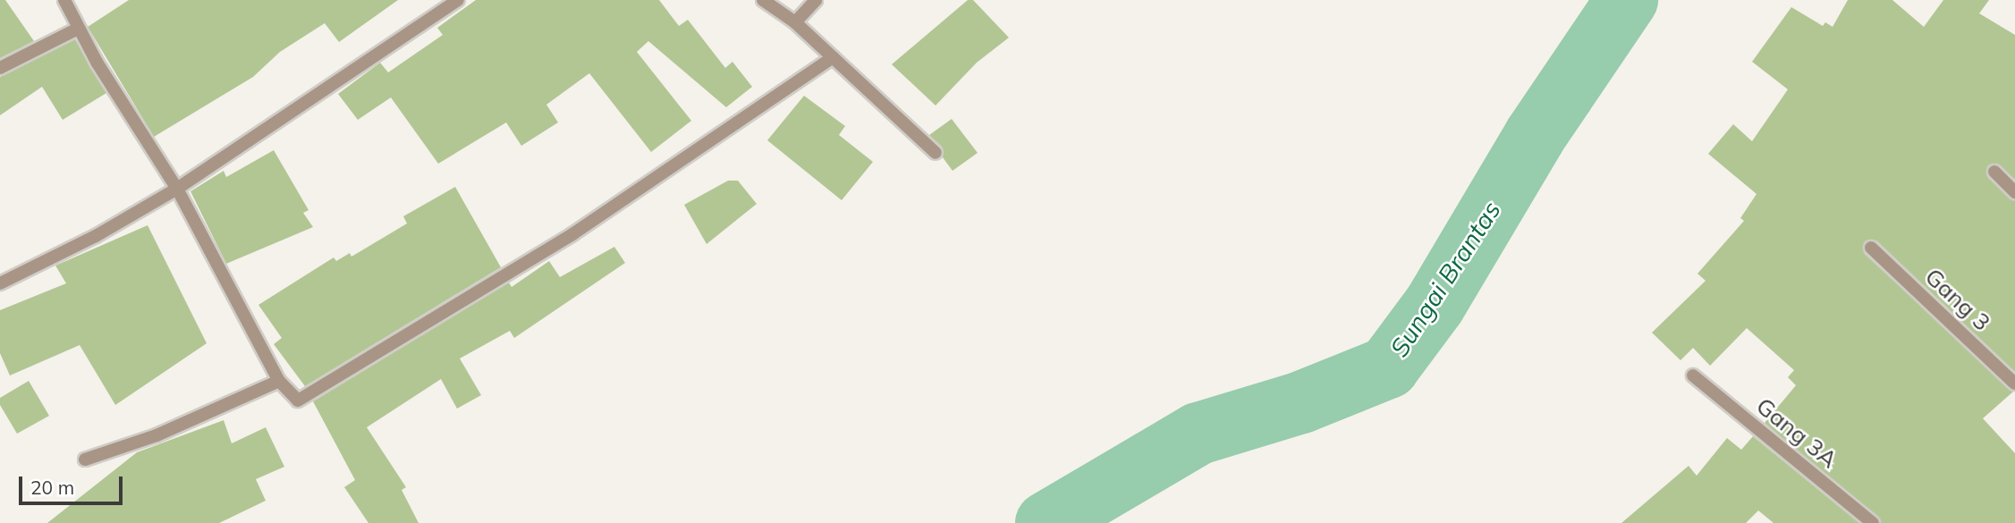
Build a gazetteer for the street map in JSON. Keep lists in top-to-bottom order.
{
  "streets": {
    "street": ["Gang 3", "Gang 3A"]
  },
  "water": ["Sungai Brantas"],
  "scale_bar": "20 m"
}
